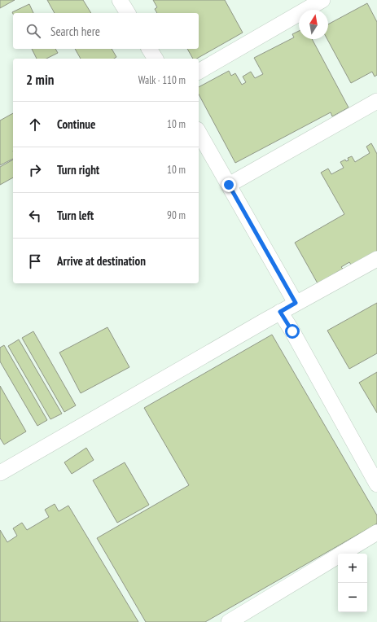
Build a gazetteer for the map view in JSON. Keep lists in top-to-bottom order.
{
  "north": "top",
  "page": {
    "search": "Search here",
    "heading": ["2 min", "Walk · 110 m"],
    "list": [
      ["Continue", "10 m"],
      ["Turn right", "10 m"],
      ["Turn left", "90 m"],
      "Arrive at destination"
    ],
    "map_buttons": ["+", "−"]
  }
}
